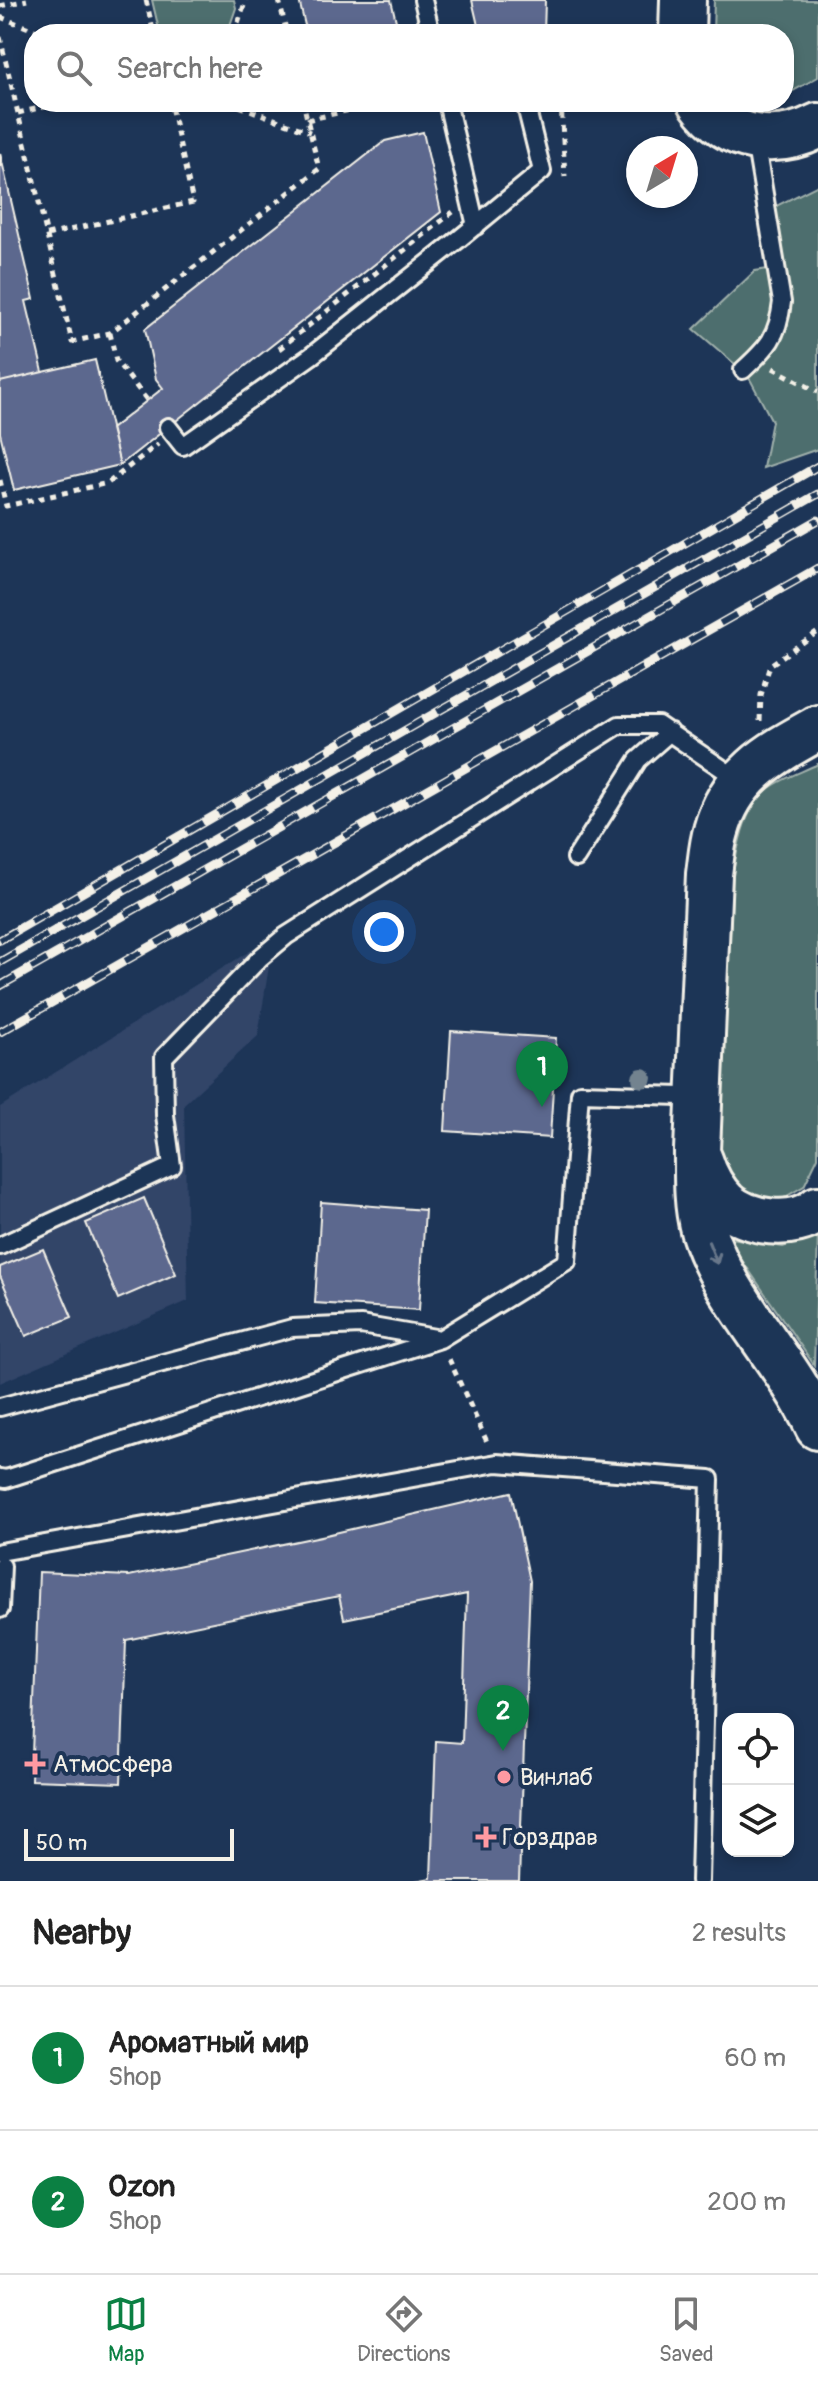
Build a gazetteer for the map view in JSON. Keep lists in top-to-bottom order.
{
  "places": {
    "health": ["Атмосфера", "Горздрав"],
    "other": ["Винлаб"]
  },
  "scale_bar": "50 m",
  "north": "top right",
  "page": {
    "search": "Search here",
    "pins": ["1", "2"],
    "scale": "50 m",
    "heading": ["Nearby", "2 results"],
    "list": [
      {
        "mark": "1",
        "name": "Ароматный мир",
        "note": "Shop",
        "value": "60 m"
      },
      {
        "mark": "2",
        "name": "Ozon",
        "note": "Shop",
        "value": "200 m"
      }
    ],
    "nav": ["Map", "Directions", "Saved"]
  }
}
